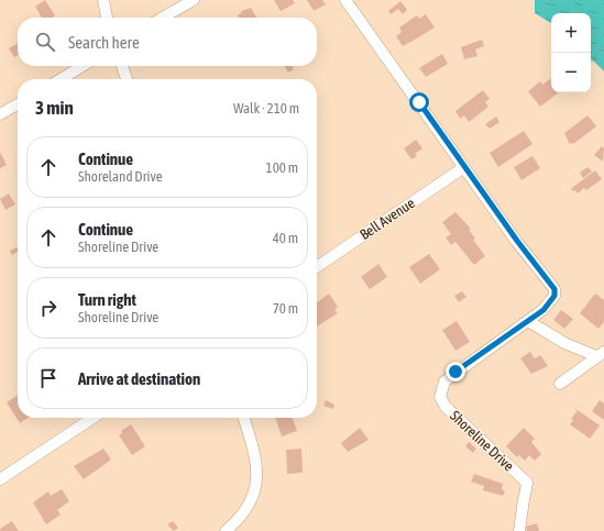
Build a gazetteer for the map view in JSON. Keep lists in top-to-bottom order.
{
  "streets": {
    "street": ["Bell Avenue", "Shoreline Drive"]
  },
  "crossings": [
    ["Bell Avenue", "Shoreline Drive"]
  ],
  "page": {
    "map_buttons": ["+", "−"],
    "search": "Search here",
    "heading": ["3 min", "Walk · 210 m"],
    "list": [
      ["Continue", "Shoreland Drive", "100 m"],
      ["Continue", "Shoreline Drive", "40 m"],
      ["Turn right", "Shoreline Drive", "70 m"],
      "Arrive at destination"
    ]
  }
}
